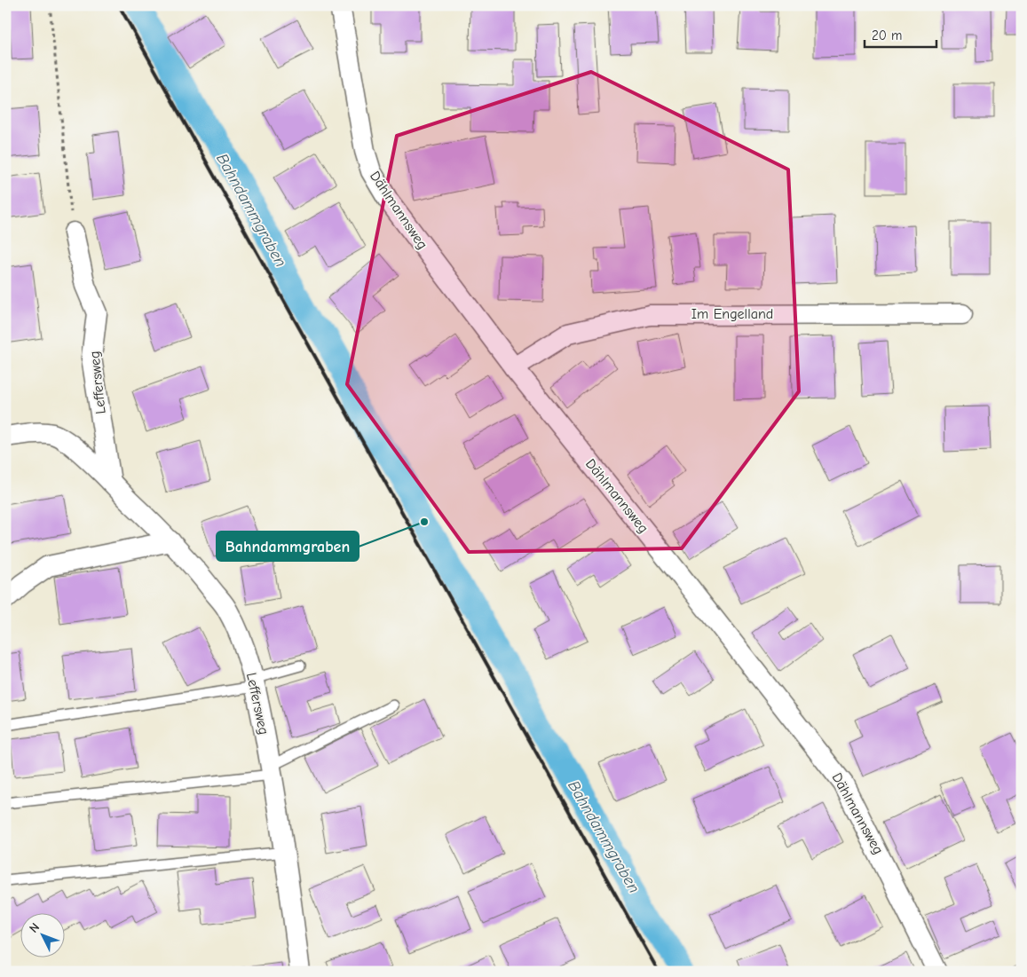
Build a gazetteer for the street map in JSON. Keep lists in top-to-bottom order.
{
  "streets": {
    "street": ["Dählmannsweg", "Im Engelland", "Leffersweg"]
  },
  "crossings": [
    ["Dählmannsweg", "Im Engelland"]
  ],
  "water": ["Bahndammgraben"],
  "places": ["Bahndammgraben"],
  "scale_bar": "20 m",
  "north": "top left"
}
